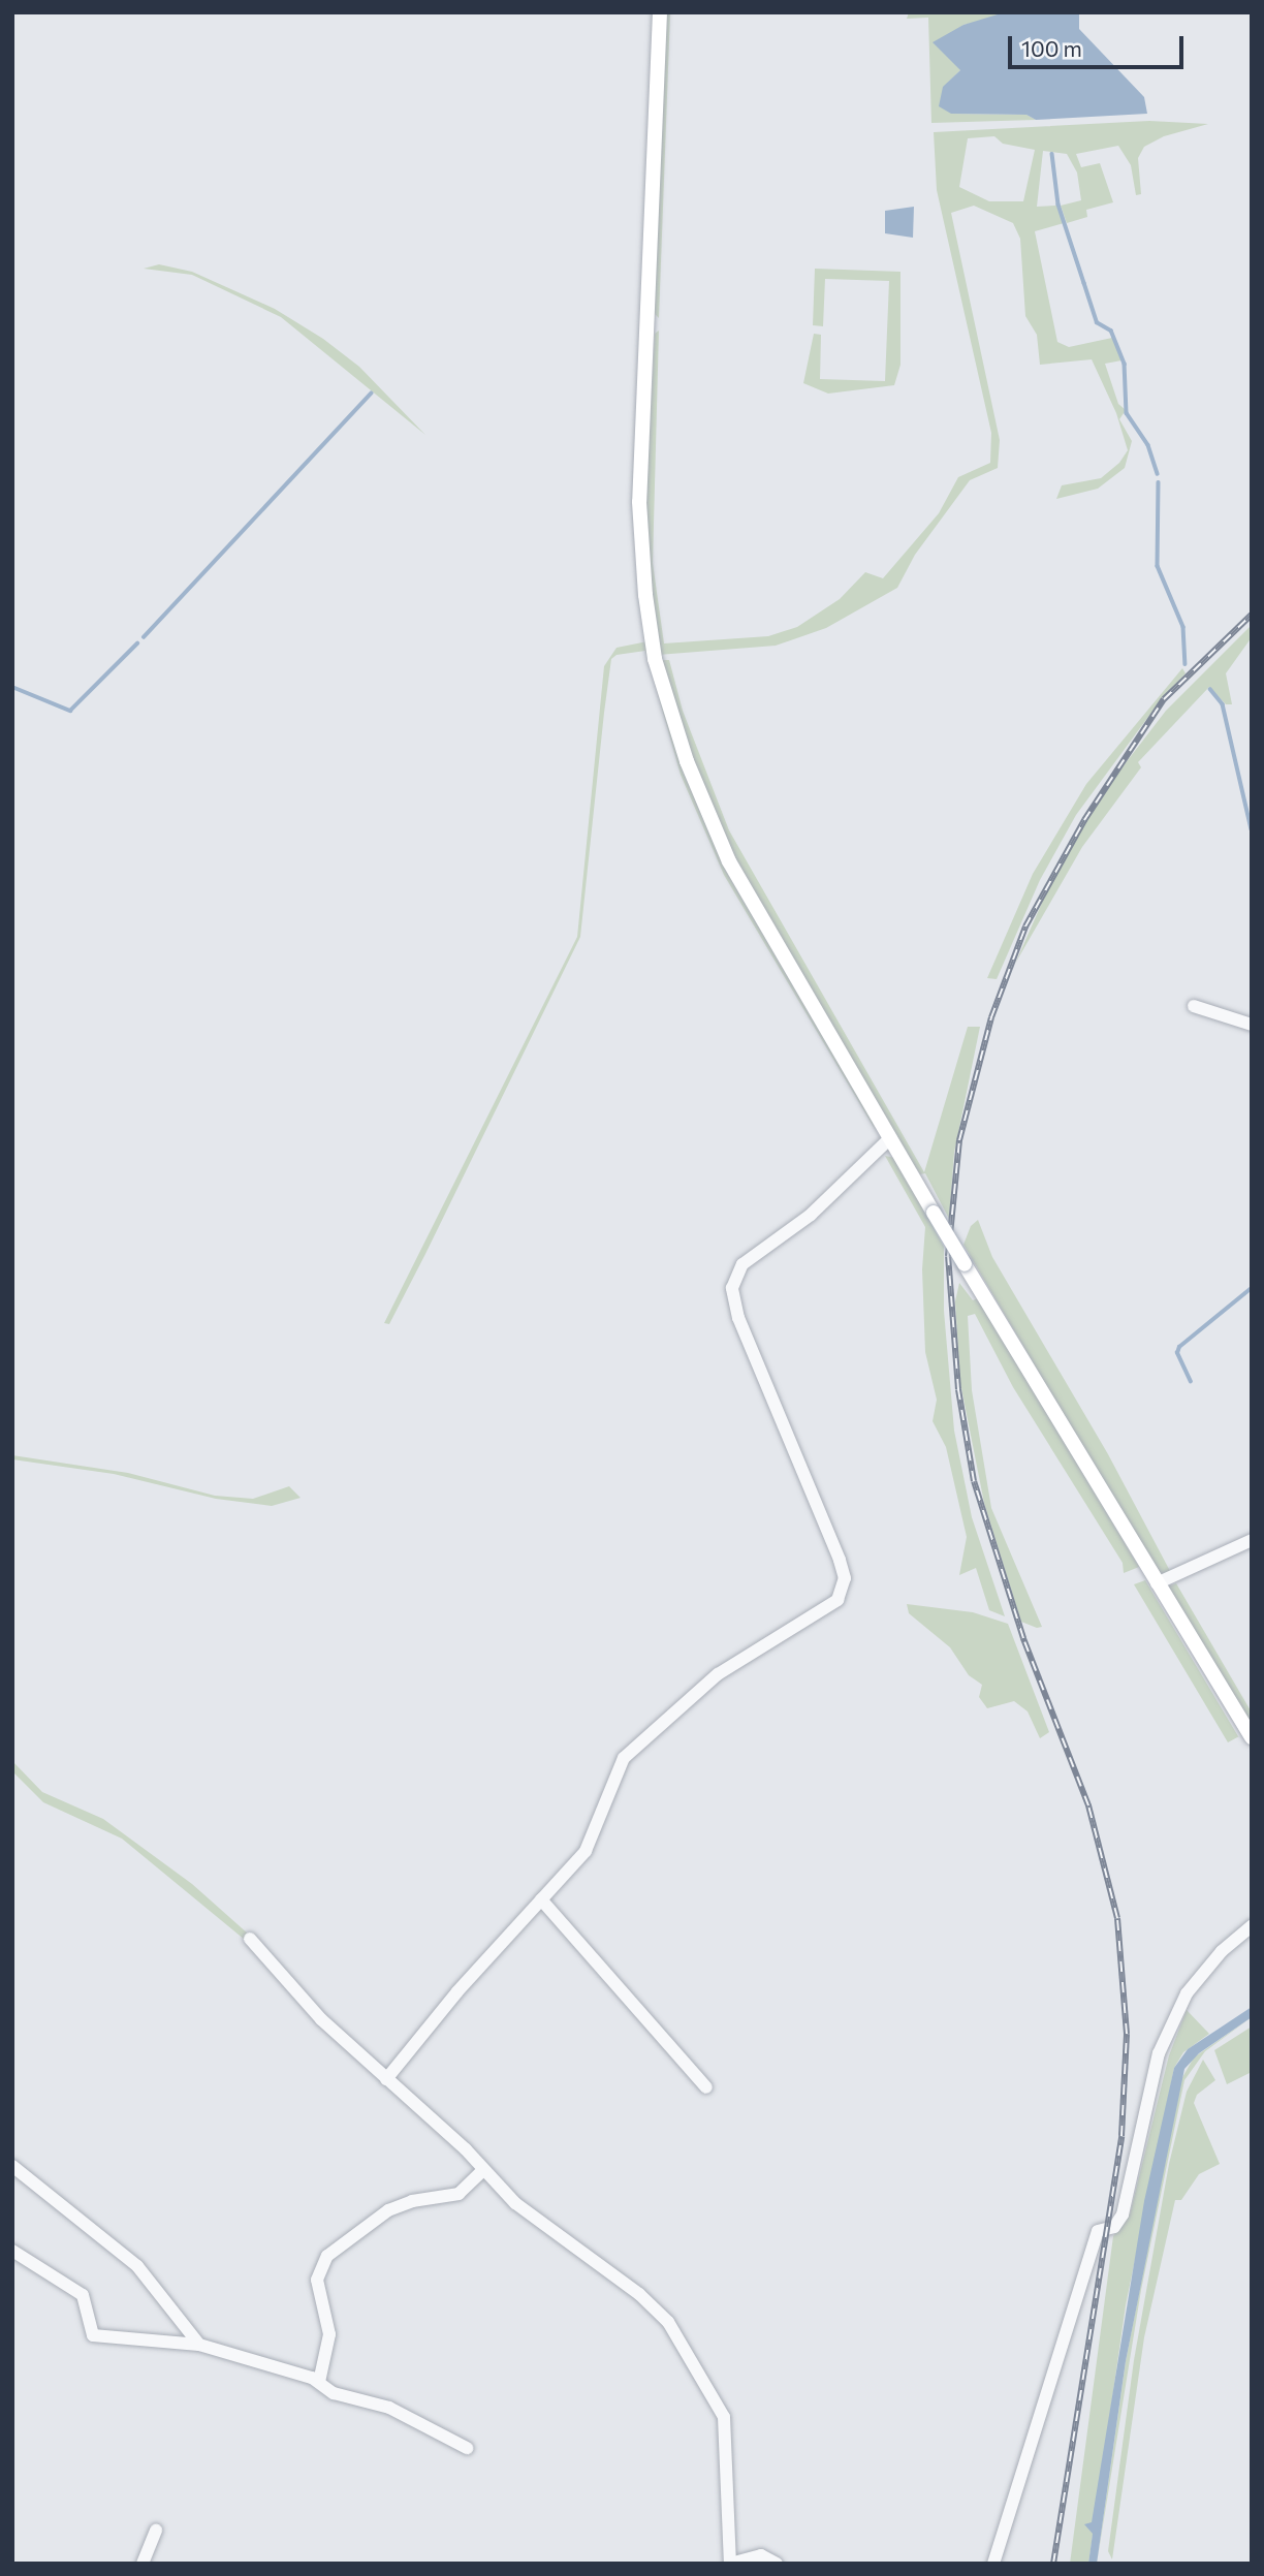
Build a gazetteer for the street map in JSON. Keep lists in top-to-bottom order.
{
  "scale_bar": "100 m"
}
